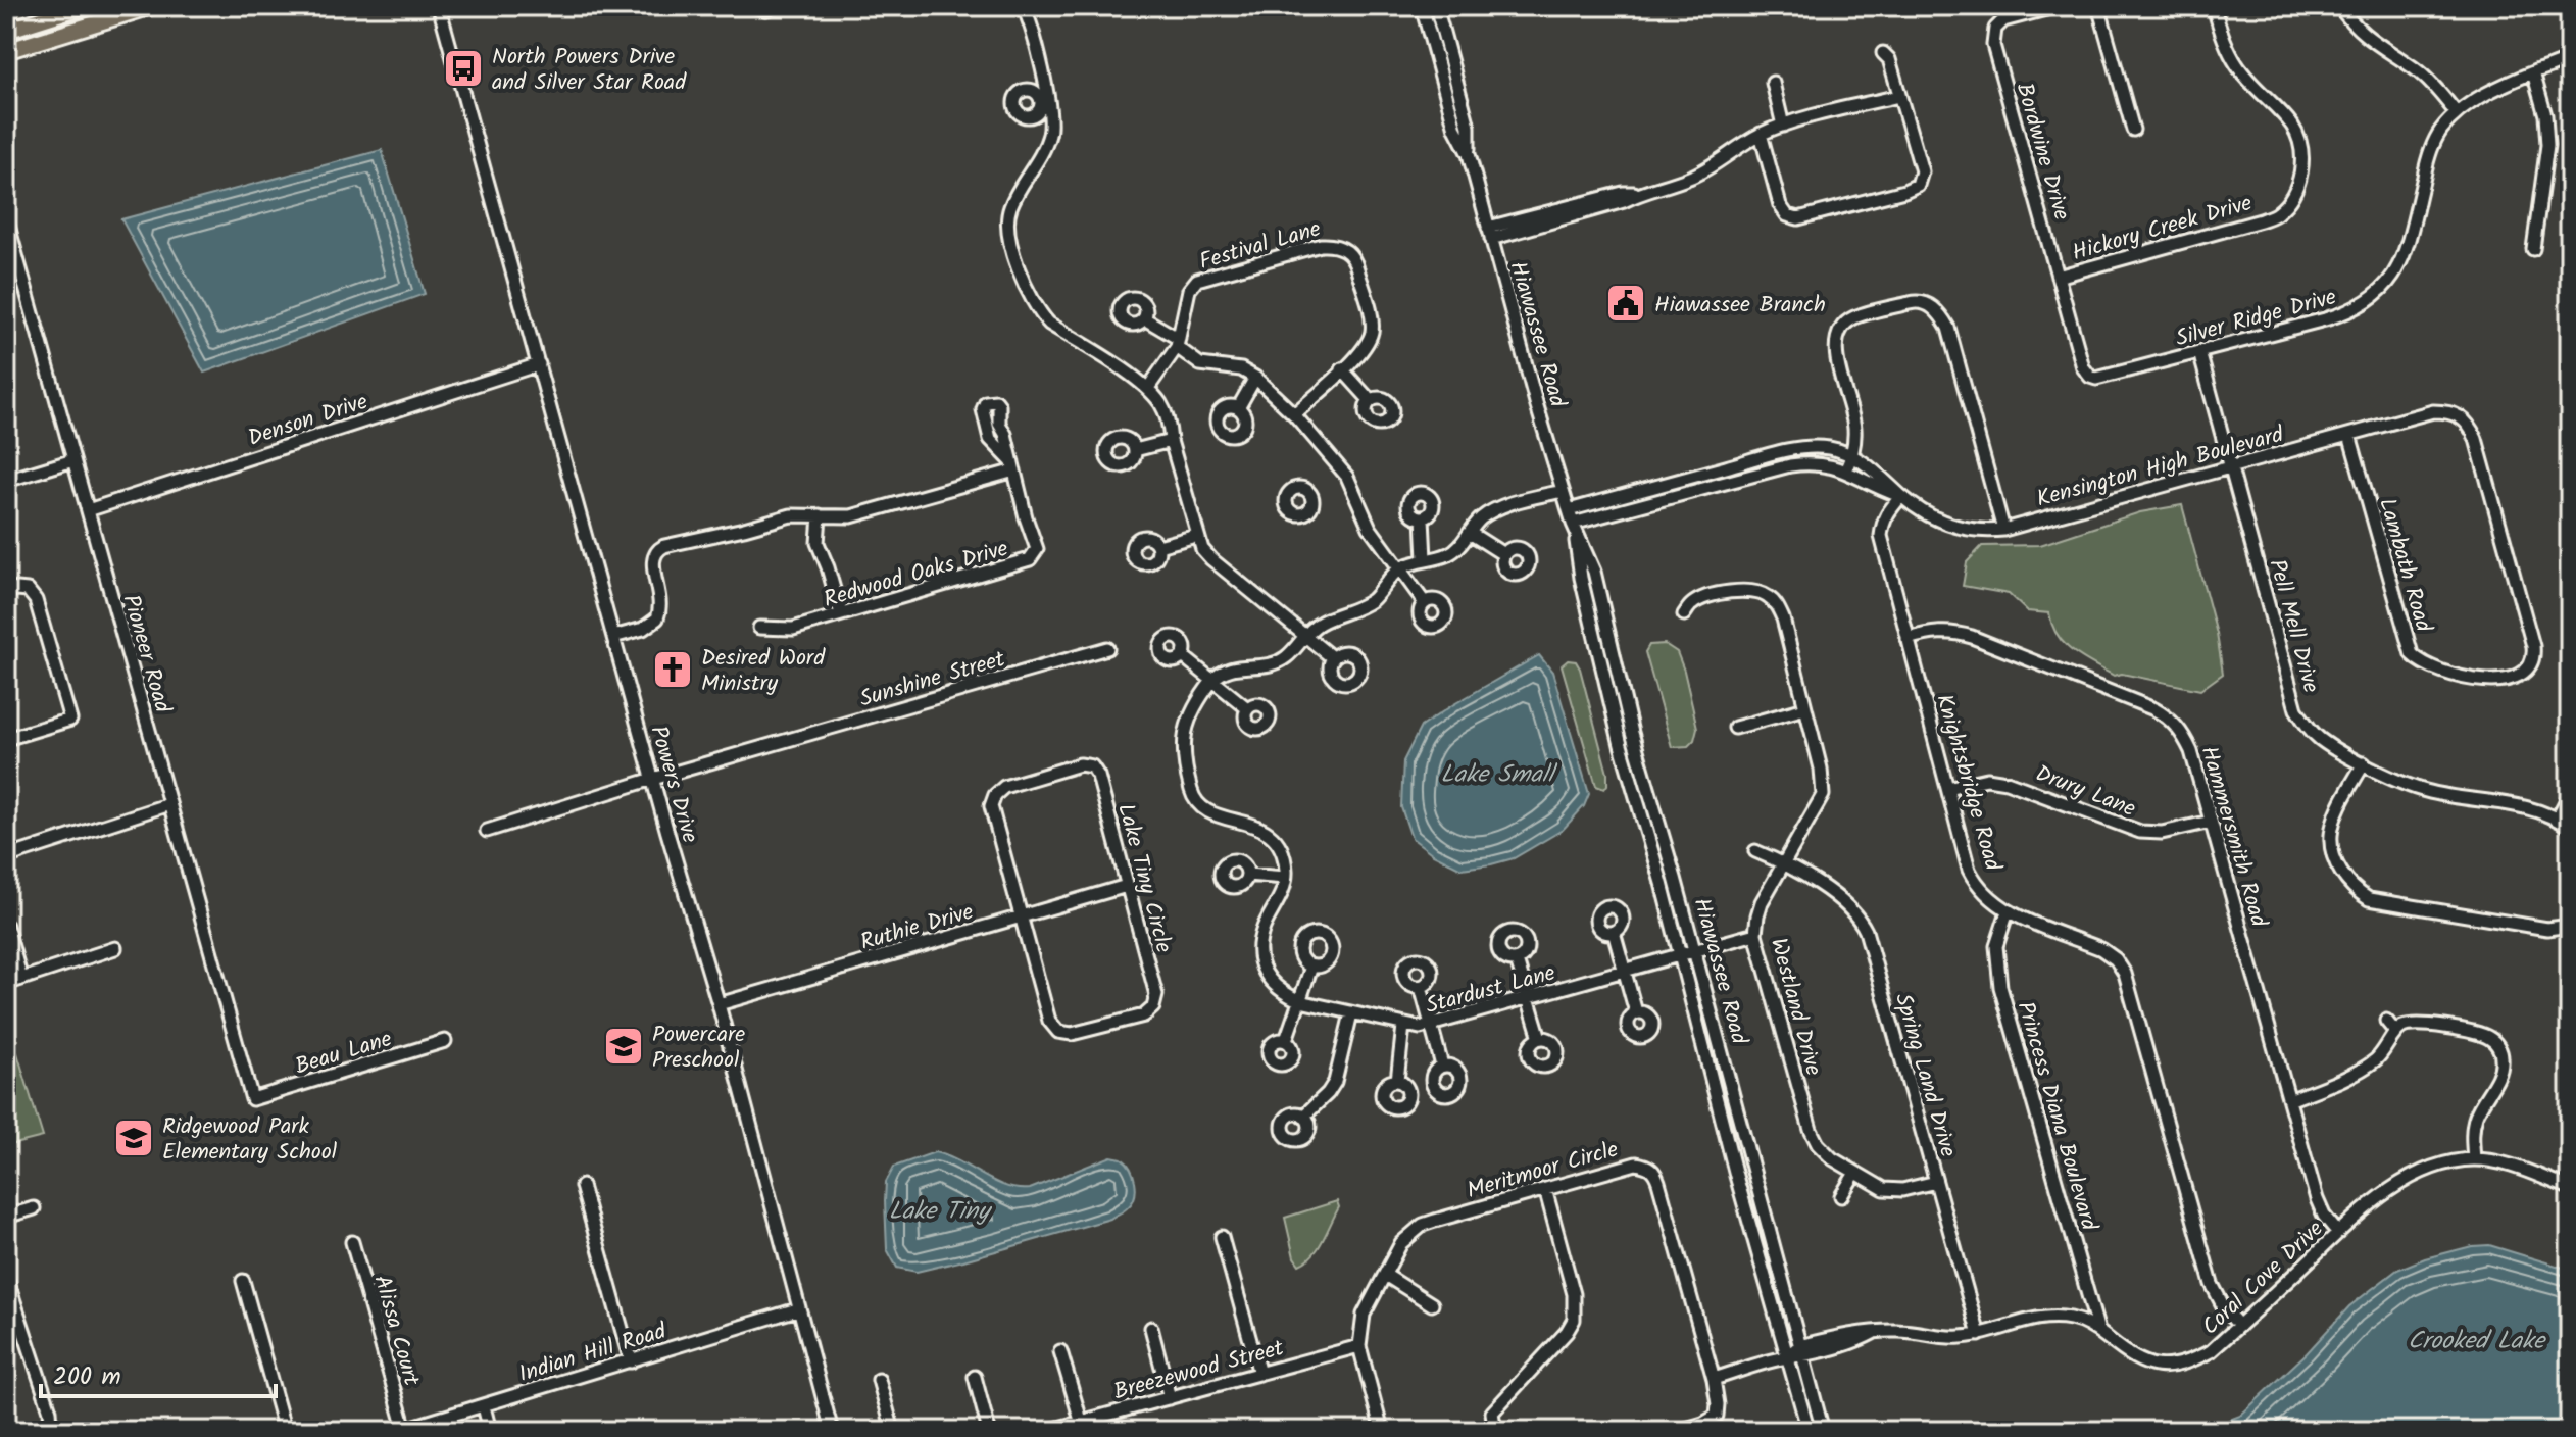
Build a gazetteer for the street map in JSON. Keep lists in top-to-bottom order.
{
  "streets": {
    "street": [
      "Bordwine Drive",
      "Hickory Creek Drive",
      "Festival Lane",
      "Silver Ridge Drive",
      "Hiawassee Road",
      "Denson Drive",
      "Kensington High Boulevard",
      "Lambath Road",
      "Redwood Oaks Drive",
      "Pell Mell Drive",
      "Pioneer Road",
      "Sunshine Street",
      "Knightsbridge Road",
      "Powers Drive",
      "Drury Lane",
      "Hammersmith Road",
      "Lake Tiny Circle",
      "Ruthie Drive",
      "Stardust Lane",
      "Westland Drive",
      "Beau Lane",
      "Spring Land Drive",
      "Princess Diana Boulevard",
      "Meritmoor Circle",
      "Coral Cove Drive",
      "Alissa Court",
      "Indian Hill Road",
      "Breezewood Street"
    ]
  },
  "crossings": [
    ["Bordwine Drive", "Hickory Creek Drive"],
    ["Bordwine Drive", "Silver Ridge Drive"],
    ["Silver Ridge Drive", "Pell Mell Drive"],
    ["Hiawassee Road", "Kensington High Boulevard"],
    ["Hiawassee Road", "Stardust Lane"],
    ["Hiawassee Road", "Coral Cove Drive"],
    ["Denson Drive", "Pioneer Road"],
    ["Denson Drive", "Powers Drive"],
    ["Kensington High Boulevard", "Lambath Road"],
    ["Kensington High Boulevard", "Pell Mell Drive"],
    ["Kensington High Boulevard", "Knightsbridge Road"],
    ["Pioneer Road", "Beau Lane"],
    ["Sunshine Street", "Powers Drive"],
    ["Knightsbridge Road", "Drury Lane"],
    ["Knightsbridge Road", "Hammersmith Road"],
    ["Knightsbridge Road", "Princess Diana Boulevard"],
    ["Knightsbridge Road", "Coral Cove Drive"],
    ["Powers Drive", "Ruthie Drive"],
    ["Powers Drive", "Indian Hill Road"],
    ["Drury Lane", "Hammersmith Road"],
    ["Hammersmith Road", "Coral Cove Drive"],
    ["Lake Tiny Circle", "Ruthie Drive"],
    ["Stardust Lane", "Westland Drive"],
    ["Westland Drive", "Spring Land Drive"],
    ["Spring Land Drive", "Coral Cove Drive"],
    ["Princess Diana Boulevard", "Coral Cove Drive"],
    ["Meritmoor Circle", "Coral Cove Drive"],
    ["Meritmoor Circle", "Breezewood Street"],
    ["Alissa Court", "Indian Hill Road"]
  ],
  "water": ["Lake Small", "Lake Tiny", "Crooked Lake"],
  "places": {
    "bus stop": ["North Powers Drive and Silver Star Road"],
    "public building": ["Hiawassee Branch"],
    "church": ["Desired Word Ministry"],
    "school or university": ["Powercare Preschool", "Ridgewood Park Elementary School"]
  },
  "scale_bar": "200 m"
}
